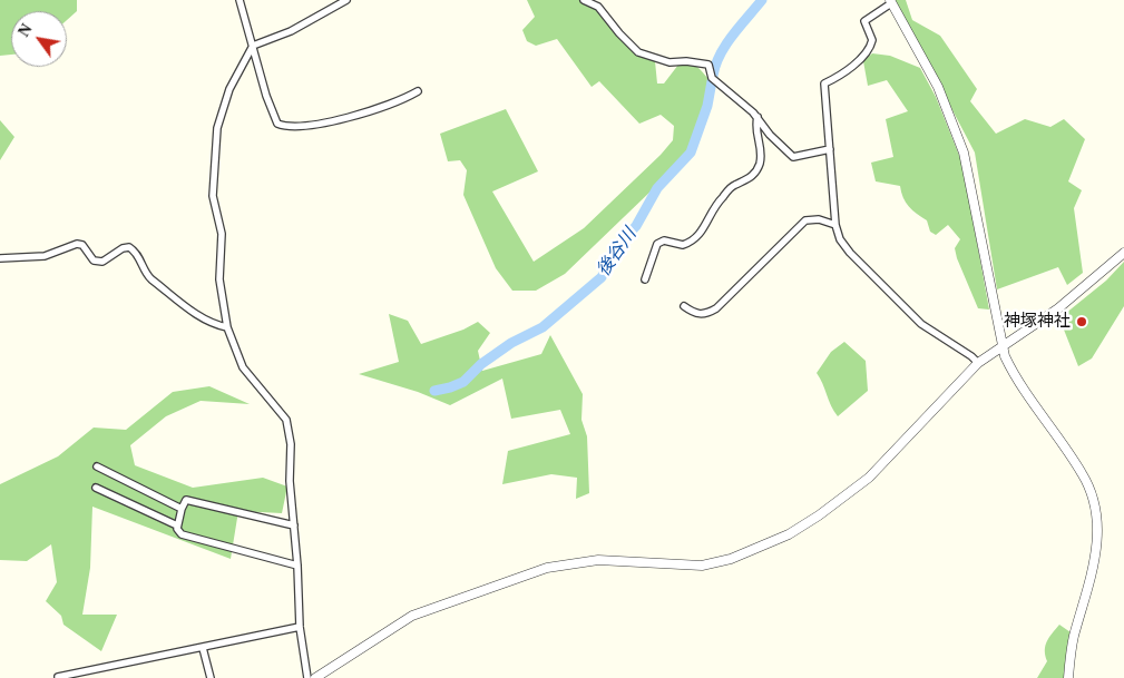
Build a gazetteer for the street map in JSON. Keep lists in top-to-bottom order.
{
  "water": ["後谷川"],
  "places": ["神塚神社"],
  "north": "top left"
}
